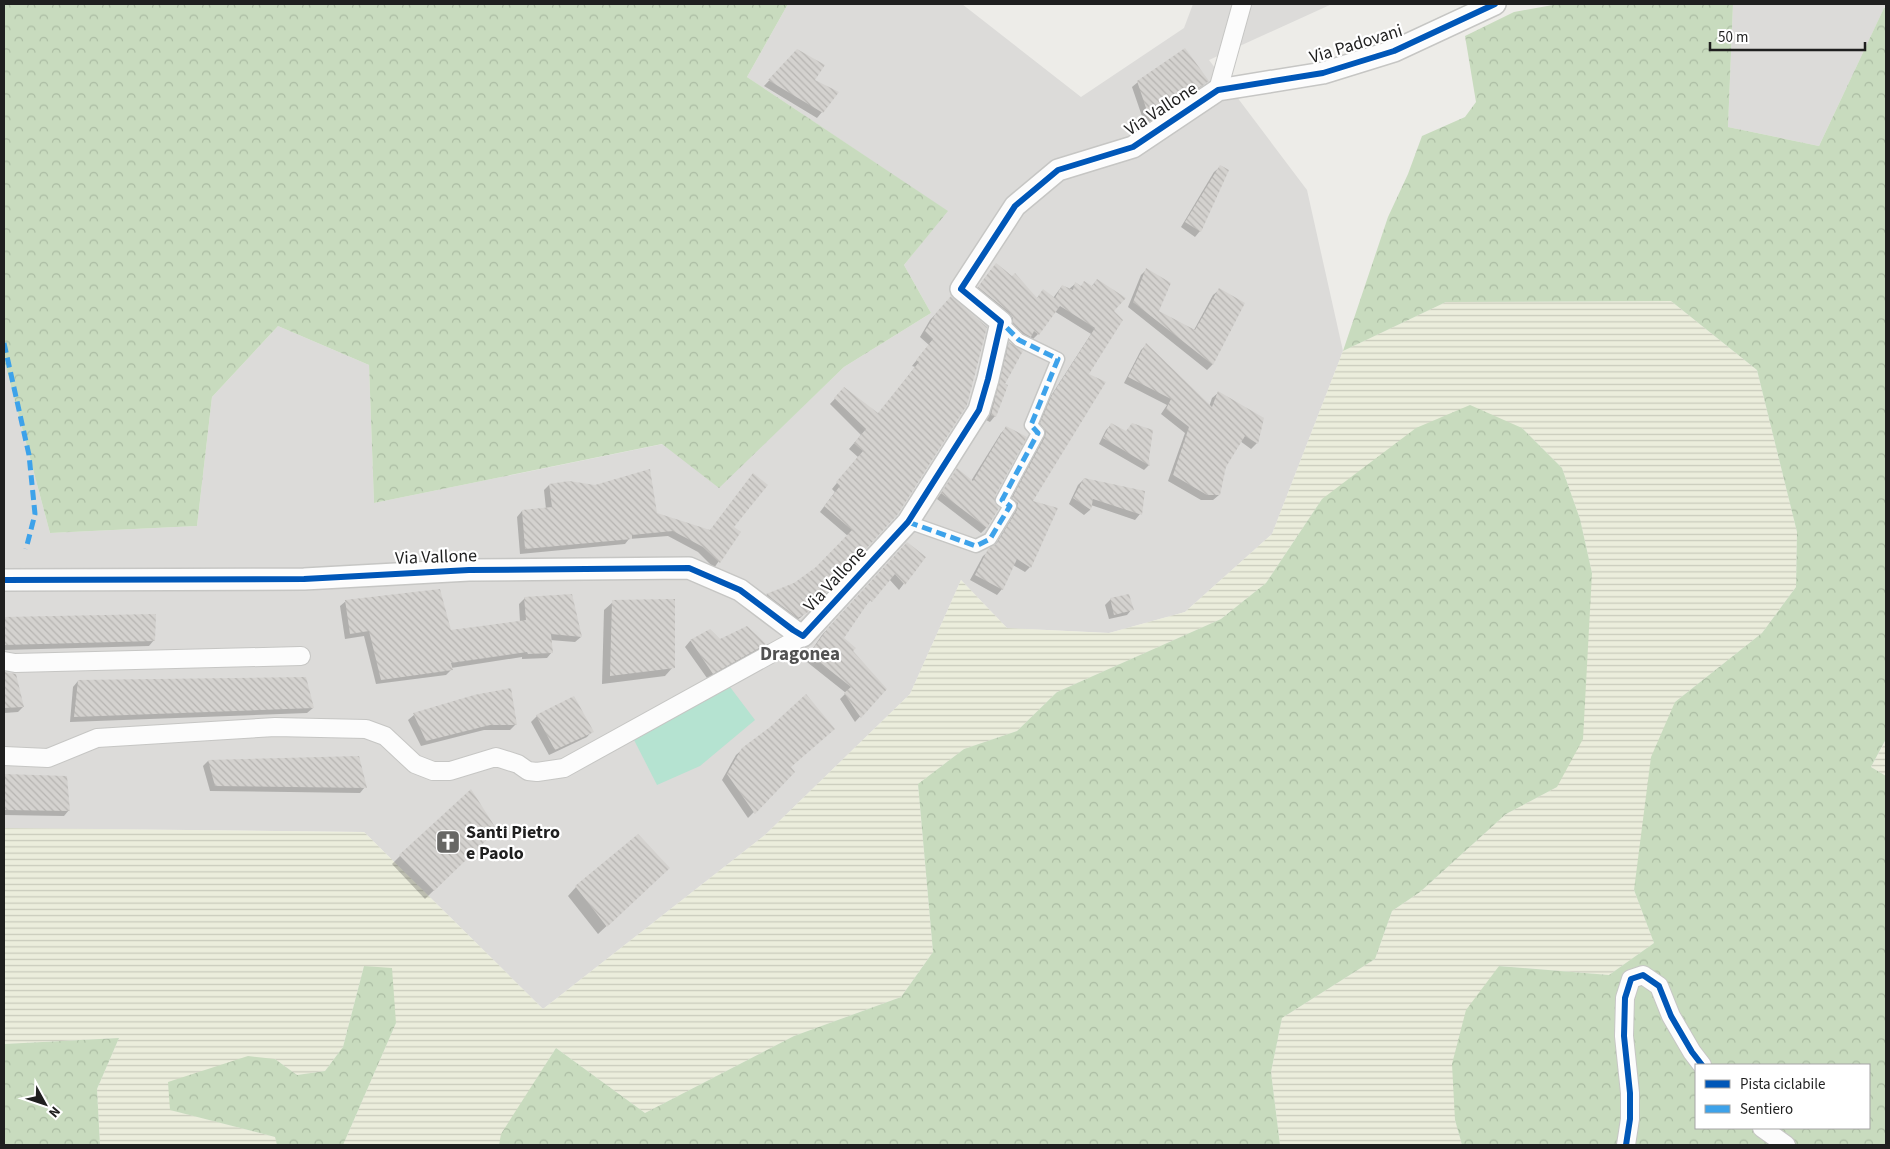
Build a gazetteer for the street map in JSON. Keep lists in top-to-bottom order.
{
  "streets": {
    "street": ["Via Padovani", "Via Vallone"]
  },
  "crossings": [
    ["Via Padovani", "Via Vallone"]
  ],
  "districts": ["Dragonea"],
  "places": {
    "church": ["Santi Pietro e Paolo"]
  },
  "legend": ["Pista ciclabile", "Sentiero"],
  "scale_bar": "50 m",
  "north": "bottom right"
}
